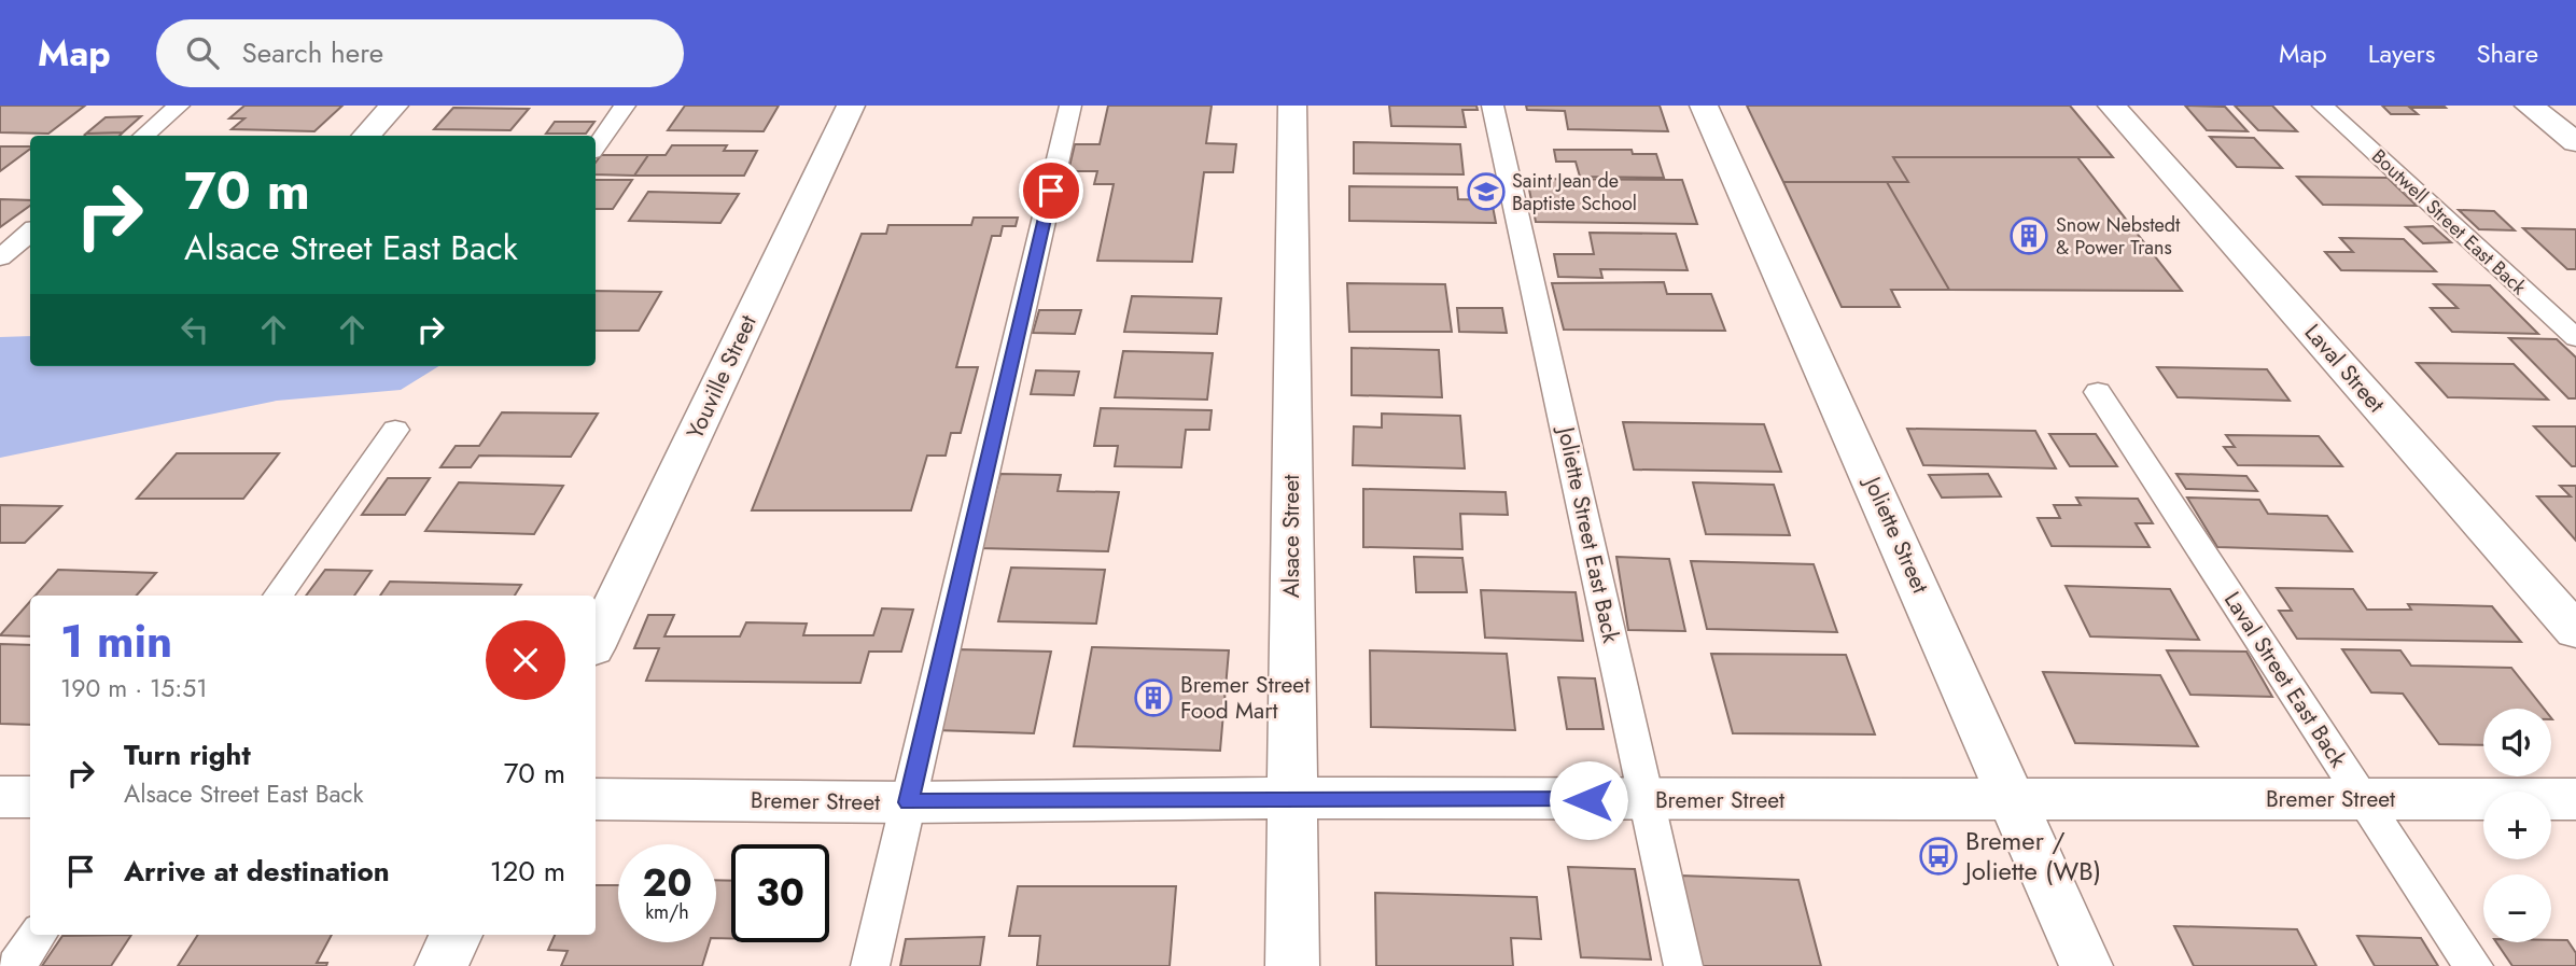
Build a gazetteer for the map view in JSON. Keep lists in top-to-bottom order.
{
  "streets": {
    "street": [
      "Laval Street",
      "Youville Street",
      "Joliette Street",
      "Alsace Street",
      "Bremer Street"
    ],
    "lane": ["Boutwell Street East Back", "Joliette Street East Back", "Laval Street East Back"]
  },
  "crossings": [
    ["Joliette Street East Back", "Bremer Street"],
    ["Joliette Street", "Bremer Street"],
    ["Alsace Street", "Bremer Street"],
    ["Laval Street East Back", "Bremer Street"]
  ],
  "places": {
    "school or university": ["Saint Jean de Baptiste School"],
    "building": ["Snow Nebstedt & Power Trans", "Bremer Street Food Mart"],
    "bus stop": ["Bremer / Joliette (WB)"]
  },
  "page": {
    "header": "Map",
    "search": "Search here",
    "nav": ["Map", "Layers", "Share"],
    "turn": ["70 m", "Alsace Street East Back"],
    "heading": ["1 min", "190 m · 15:51"],
    "map_buttons": ["+", "−"],
    "list": [
      {
        "name": "Turn right",
        "note": "Alsace Street East Back",
        "value": "70 m"
      },
      {
        "name": "Arrive at destination",
        "value": "120 m"
      }
    ],
    "speed": "20 km/h",
    "limit": "30"
  }
}
